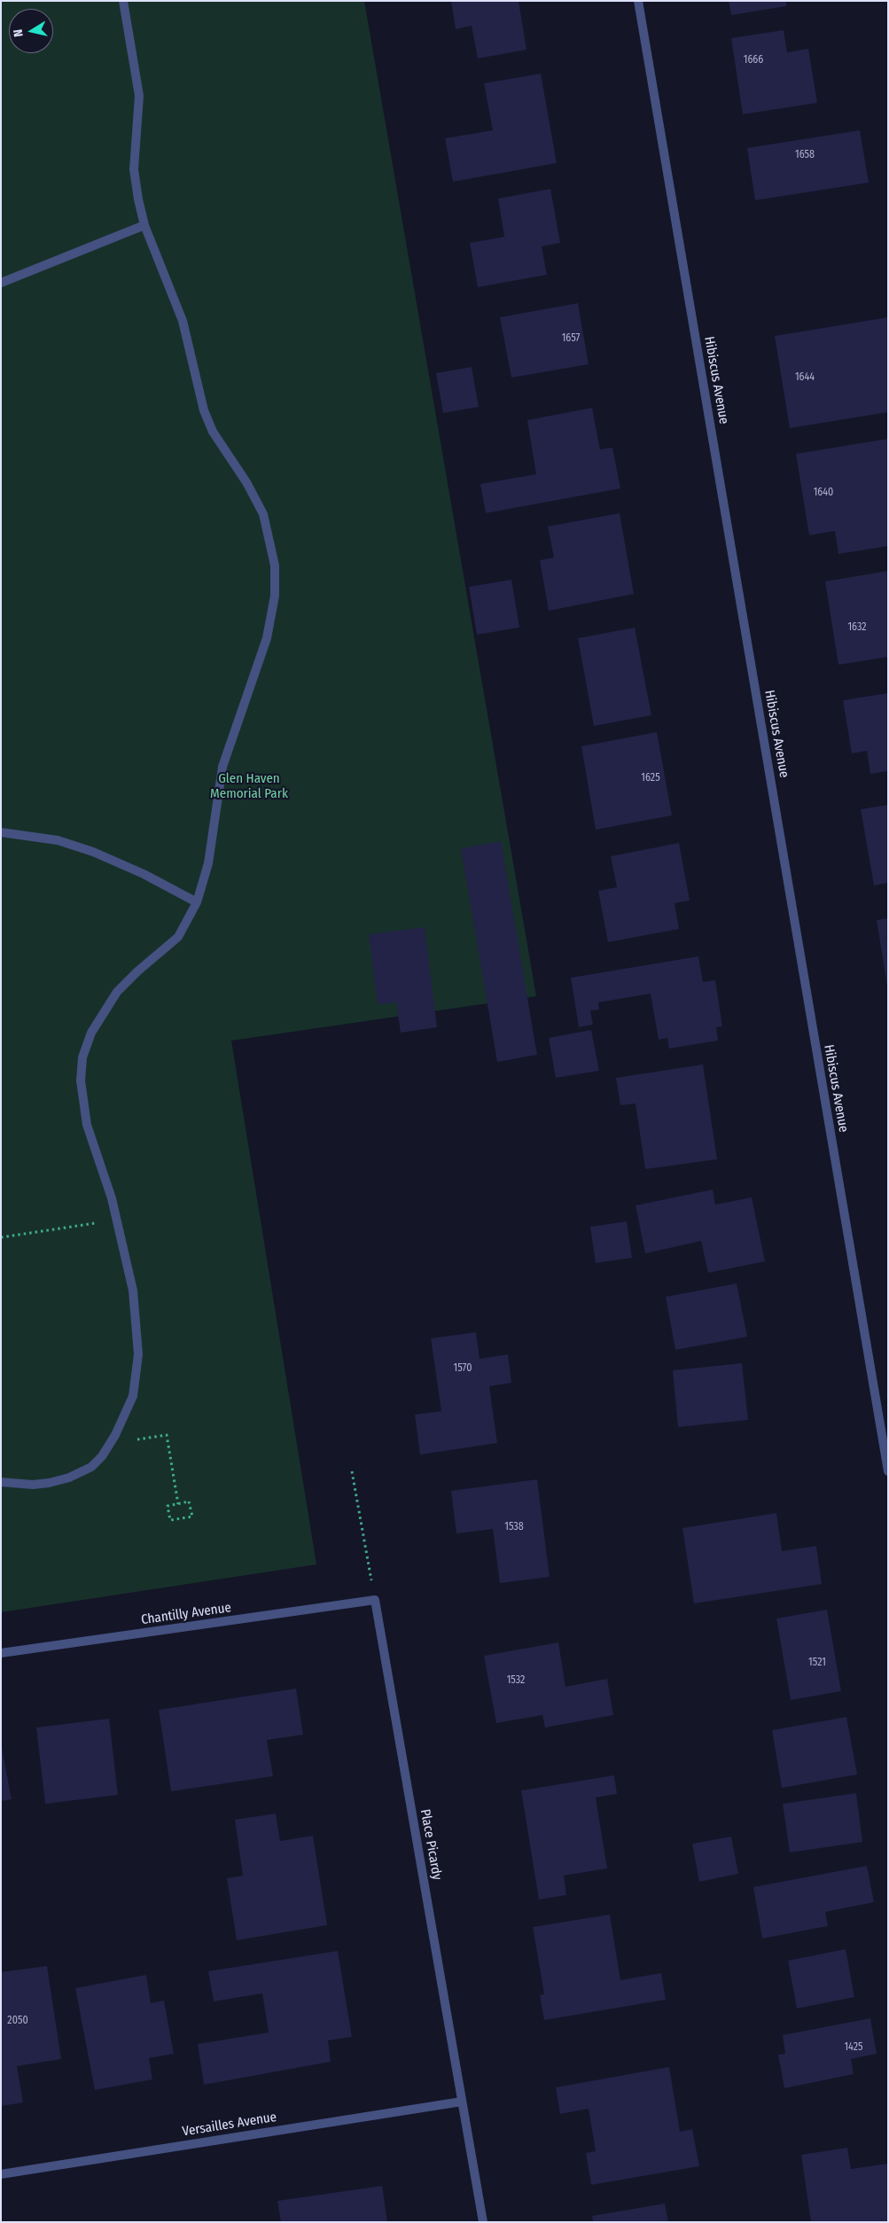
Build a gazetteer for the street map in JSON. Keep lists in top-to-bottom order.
{
  "streets": {
    "street": [
      "Hibiscus Avenue",
      "Chantilly Avenue",
      "Place Picardy",
      "Versailles Avenue"
    ]
  },
  "crossings": [
    ["Chantilly Avenue", "Place Picardy"],
    ["Place Picardy", "Versailles Avenue"]
  ],
  "parks": ["Glen Haven Memorial Park"],
  "house_numbers": [
    "1666",
    "1658",
    "1657",
    "1644",
    "1640",
    "1632",
    "1625",
    "1570",
    "1538",
    "1521",
    "1532",
    "2050",
    "1425"
  ],
  "north": "left"
}
